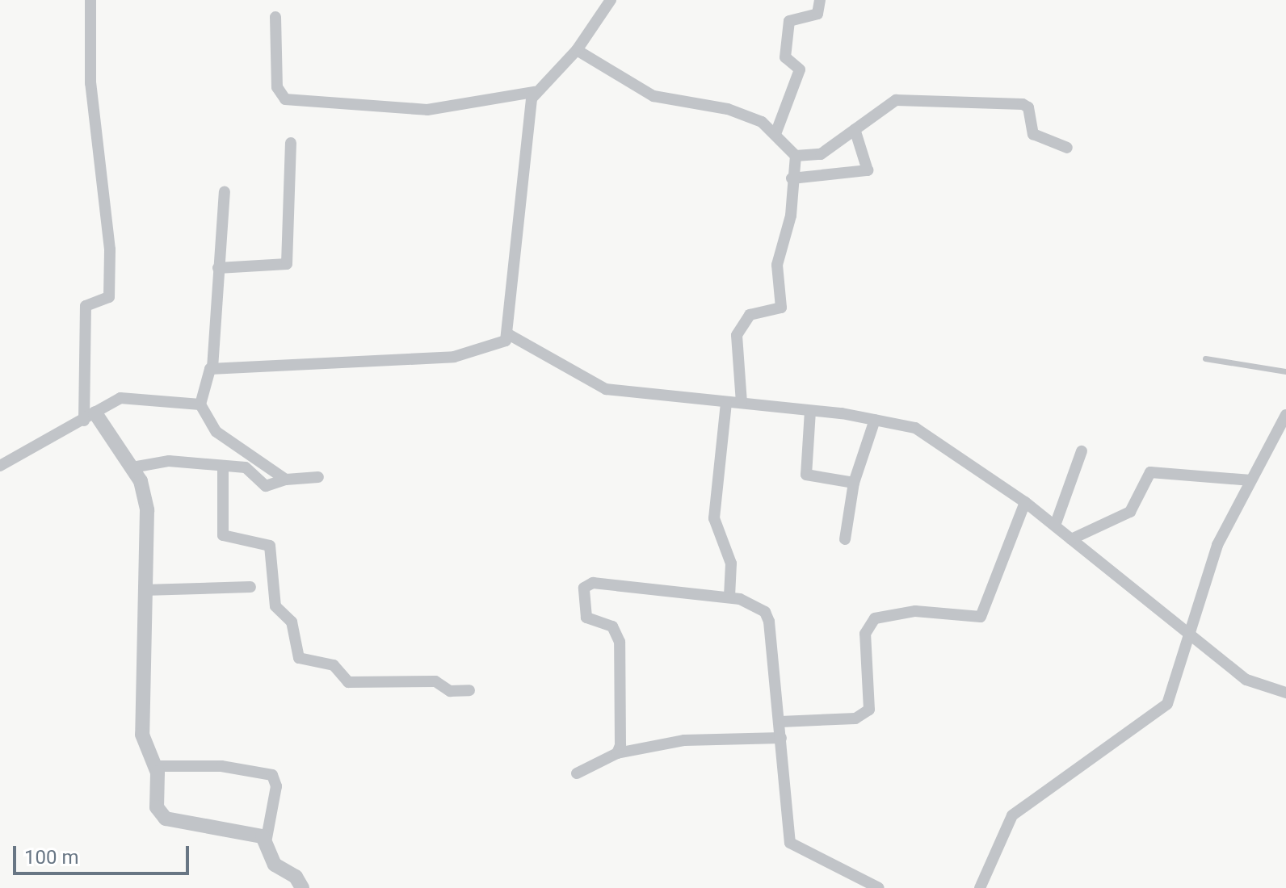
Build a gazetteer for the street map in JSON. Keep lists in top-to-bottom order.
{
  "scale_bar": "100 m"
}
